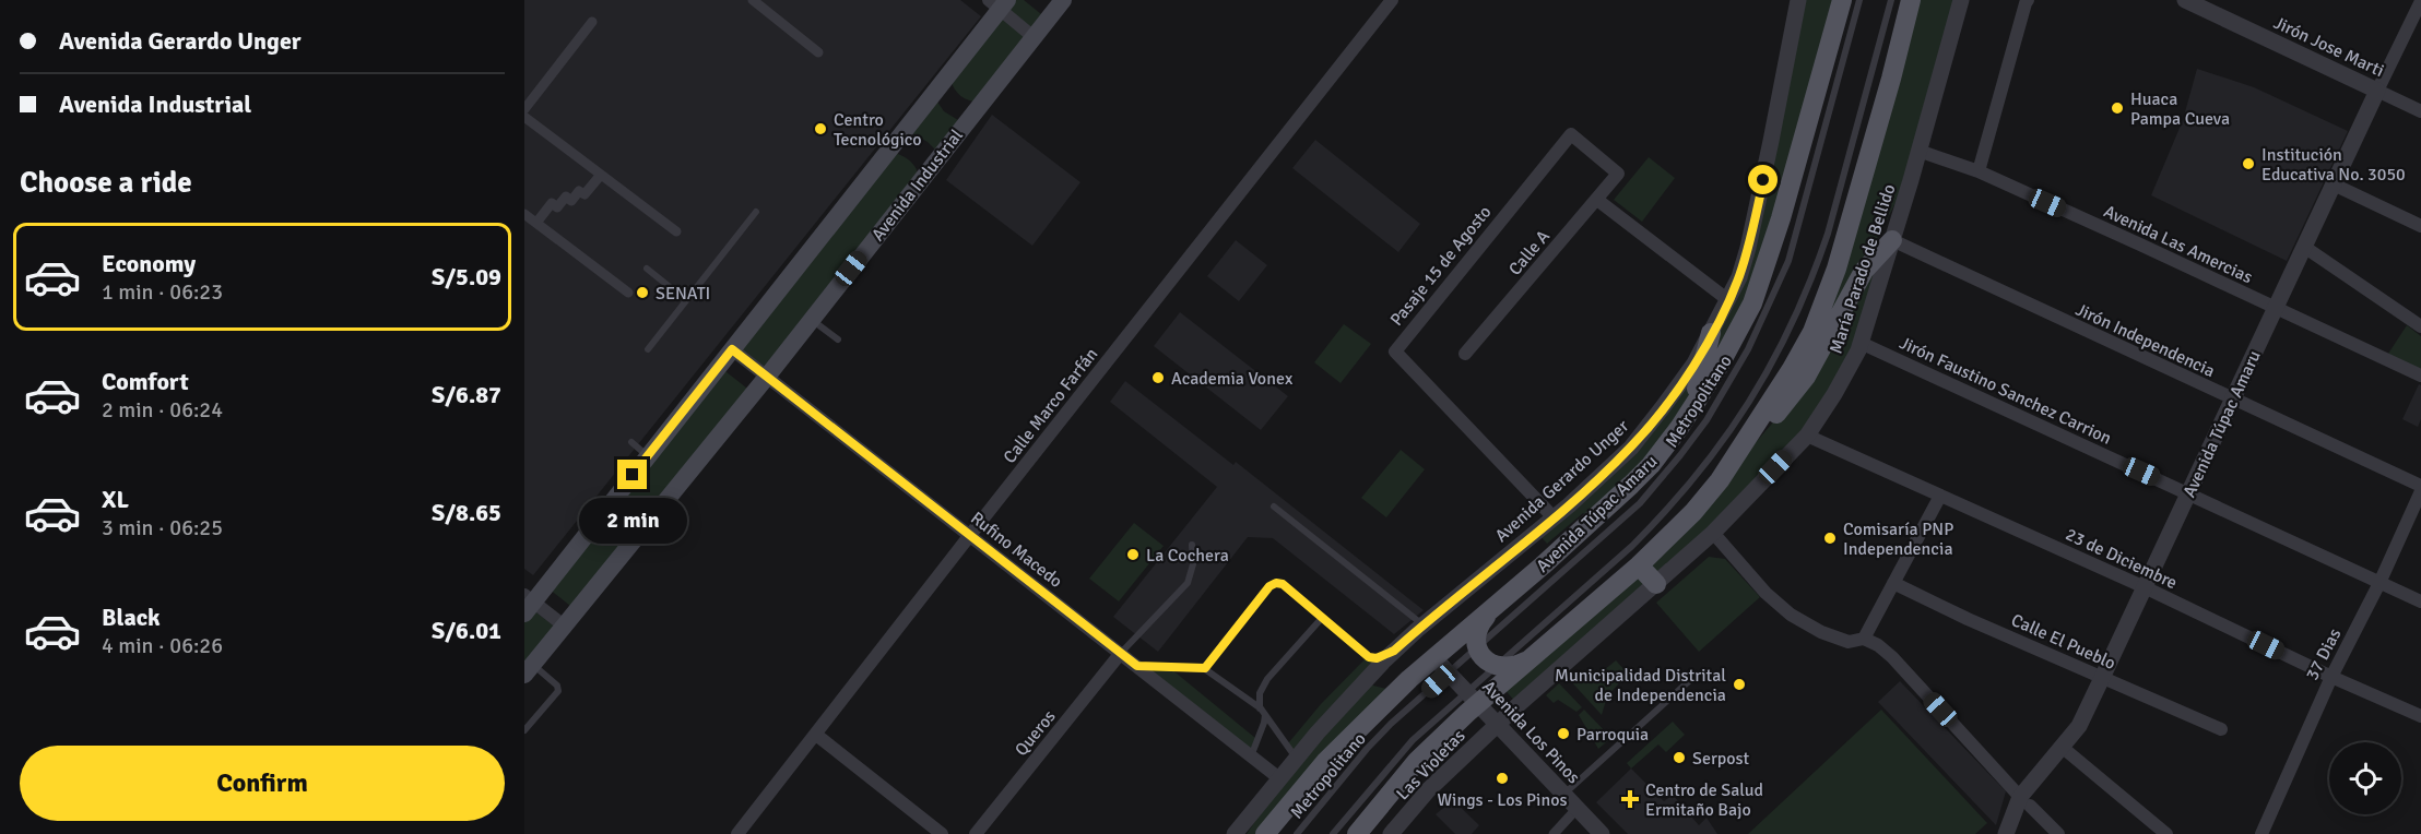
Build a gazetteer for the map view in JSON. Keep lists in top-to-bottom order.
{
  "streets": {
    "main road": ["Avenida Industrial", "Avenida Túpac Amaru"],
    "street": [
      "Jirón Jose Marti",
      "Avenida Las Amercias",
      "Calle A",
      "Pasaje 15 de Agosto",
      "María Parado de Bellido",
      "Jirón Independencia",
      "Jirón Faustino Sanchez Carrion",
      "Calle Marco Farfán",
      "Avenida Gerardo Unger",
      "Rufino Macedo",
      "23 de Diciembre",
      "Calle El Pueblo",
      "37 Dias",
      "Avenida Los Pinos",
      "Queros",
      "Las Violetas"
    ],
    "lane": ["Metropolitano"]
  },
  "crossings": [
    ["Jirón Jose Marti", "Avenida Túpac Amaru"],
    ["Avenida Industrial", "Rufino Macedo"],
    ["Avenida Las Amercias", "María Parado de Bellido"],
    ["Avenida Las Amercias", "Avenida Túpac Amaru"],
    ["Calle A", "Pasaje 15 de Agosto"],
    ["Pasaje 15 de Agosto", "Avenida Gerardo Unger"],
    ["María Parado de Bellido", "Jirón Independencia"],
    ["María Parado de Bellido", "Jirón Faustino Sanchez Carrion"],
    ["María Parado de Bellido", "23 de Diciembre"],
    ["María Parado de Bellido", "Avenida Los Pinos"],
    ["María Parado de Bellido", "Las Violetas"],
    ["Jirón Independencia", "Avenida Túpac Amaru"],
    ["Jirón Faustino Sanchez Carrion", "Avenida Túpac Amaru"],
    ["Jirón Faustino Sanchez Carrion", "37 Dias"],
    ["Metropolitano", "Avenida Los Pinos"],
    ["Calle Marco Farfán", "Rufino Macedo"],
    ["Avenida Túpac Amaru", "23 de Diciembre"],
    ["Avenida Túpac Amaru", "Calle El Pueblo"],
    ["Avenida Túpac Amaru", "Avenida Los Pinos"],
    ["Avenida Gerardo Unger", "Rufino Macedo"],
    ["Rufino Macedo", "Queros"],
    ["23 de Diciembre", "37 Dias"],
    ["Avenida Los Pinos", "Las Violetas"]
  ],
  "places": {
    "other": [
      "Huaca Pampa Cueva",
      "Centro Tecnológico",
      "Institución Educativa No. 3050",
      "SENATI",
      "Academia Vonex",
      "Comisaría PNP Independencia",
      "La Cochera",
      "Municipalidad Distrital de Independencia",
      "Parroquia",
      "Serpost",
      "Wings - Los Pinos"
    ],
    "health": ["Centro de Salud Ermitaño Bajo"]
  },
  "page": {
    "banner": ["Avenida Gerardo Unger", "Avenida Industrial"],
    "heading": "Choose a ride",
    "list": [
      {
        "name": "Economy",
        "note": "1 min · 06:23",
        "value": "S/5.09"
      },
      {
        "name": "Comfort",
        "note": "2 min · 06:24",
        "value": "S/6.87"
      },
      {
        "name": "XL",
        "note": "3 min · 06:25",
        "value": "S/8.65"
      },
      {
        "name": "Black",
        "note": "4 min · 06:26",
        "value": "S/6.01"
      }
    ],
    "bubble": "2 min",
    "buttons": "Confirm"
  }
}
